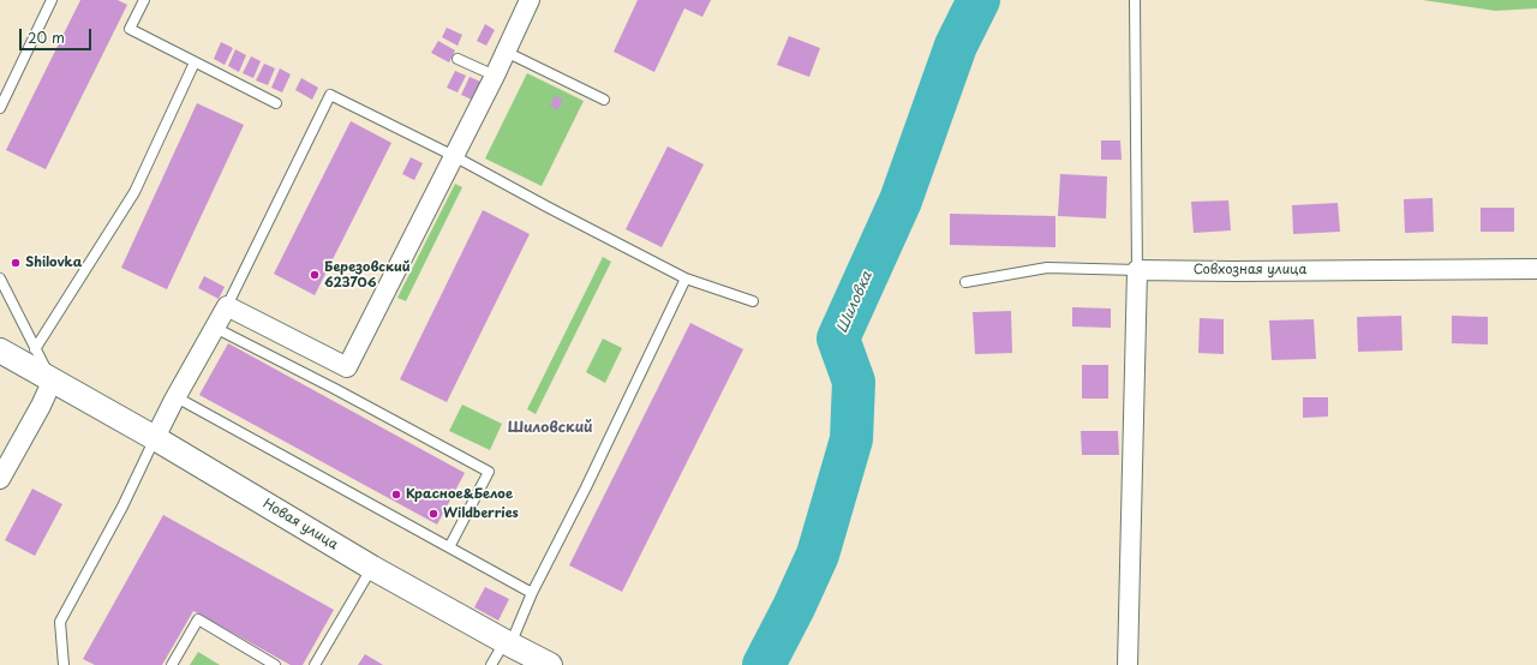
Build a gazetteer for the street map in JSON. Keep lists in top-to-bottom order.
{
  "streets": {
    "street": ["Совхозная улица", "Новая улица"]
  },
  "districts": ["Шиловский"],
  "water": ["Шиловка"],
  "places": [
    "Shilovka",
    "Березовский 623706",
    "Красное&Белое",
    "Wildberries"
  ],
  "scale_bar": "20 m"
}
